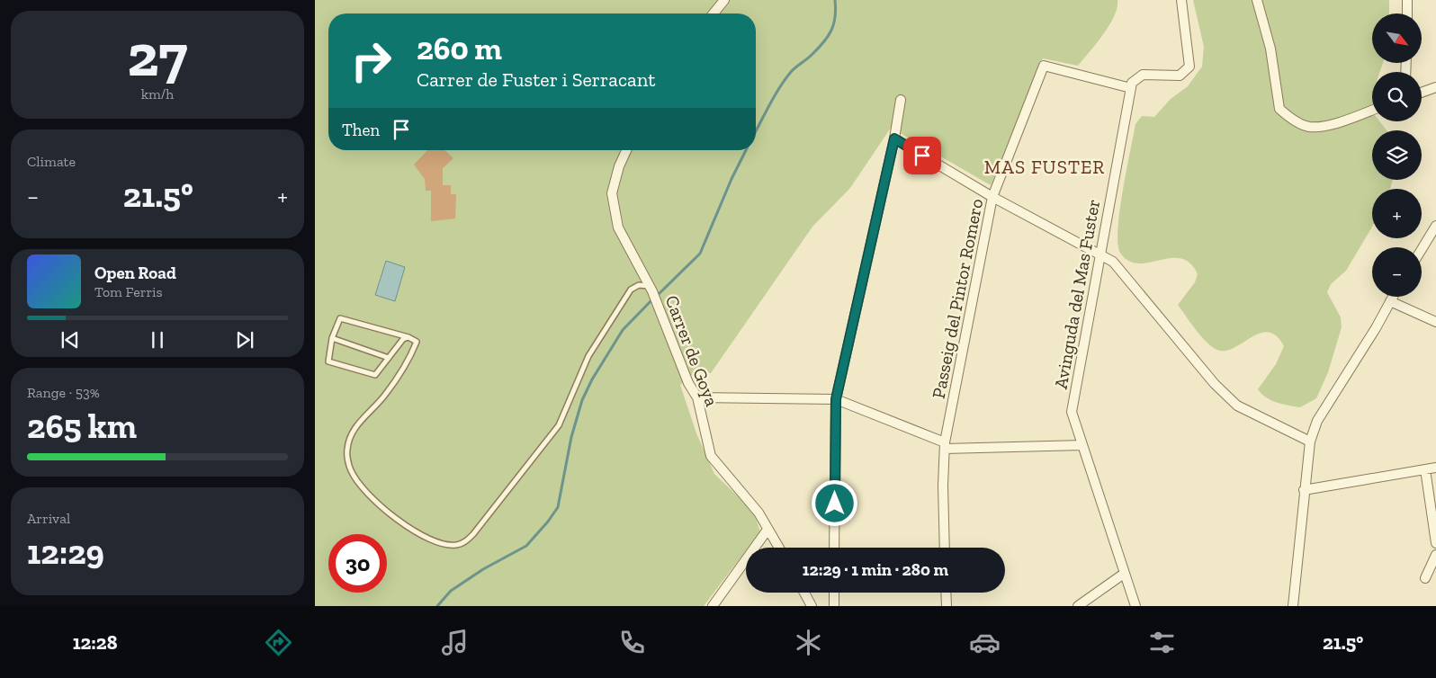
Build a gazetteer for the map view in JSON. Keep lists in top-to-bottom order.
{
  "streets": {
    "street": ["Avinguda del Mas Fuster", "Passeig del Pintor Romero", "Carrer de Goya"]
  },
  "crossings": [
    ["Avinguda del Mas Fuster", "Passeig del Pintor Romero"]
  ],
  "districts": ["MAS FUSTER"],
  "north": "bottom right",
  "page": {
    "tile": [
      ["27", "km/h"],
      "Climate",
      ["Range · 53%", "265 km"],
      ["Arrival", "12:29"]
    ],
    "map_buttons": ["+", "−"],
    "turn": ["260 m", "Carrer de Fuster i Serracant"],
    "then": "Then",
    "heat": ["−", "21.5°", "+"],
    "song": ["Open Road", "Tom Ferris"],
    "limit": "30",
    "trip": "12:29 · 1 min · 280 m",
    "tabs": ["12:28", "21.5°"]
  }
}
